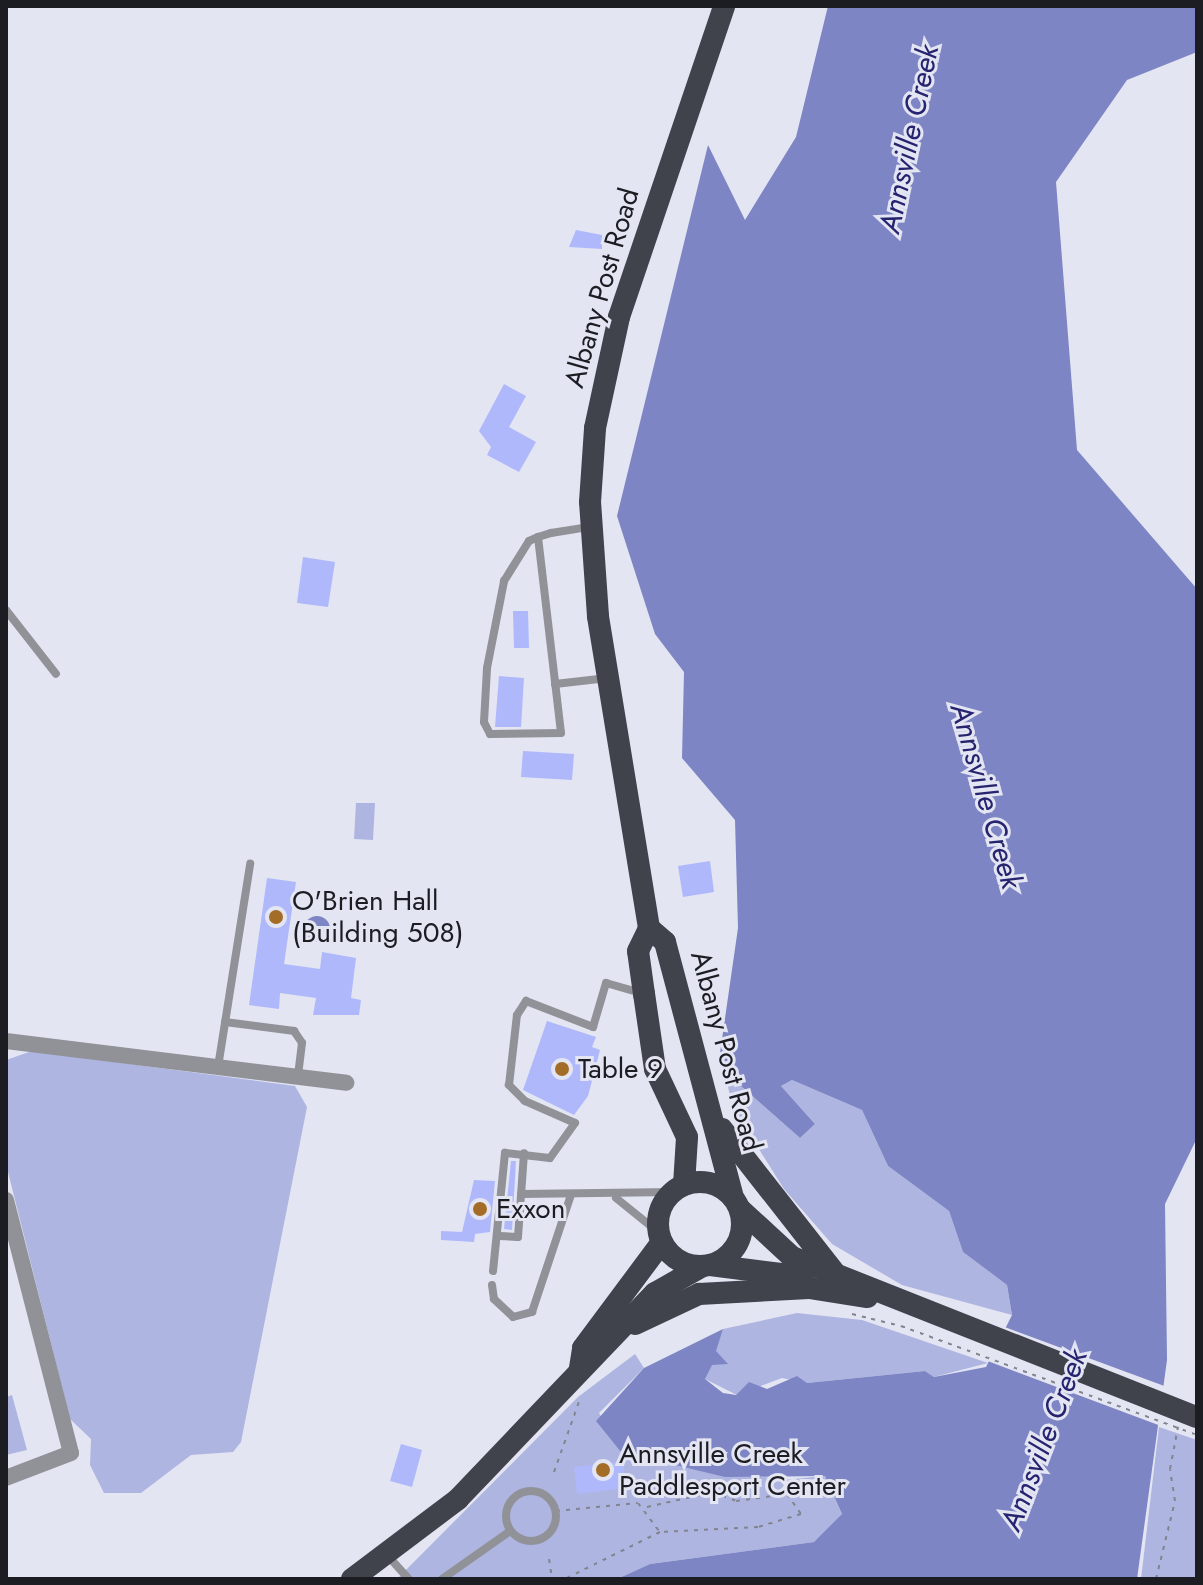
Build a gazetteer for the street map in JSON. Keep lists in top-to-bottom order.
{
  "streets": {
    "highway": ["Albany Post Road"]
  },
  "water": ["Annsville Creek"],
  "places": [
    "O'Brien Hall (Building 508)",
    "Table 9",
    "Exxon",
    "Annsville Creek Paddlesport Center"
  ]
}
